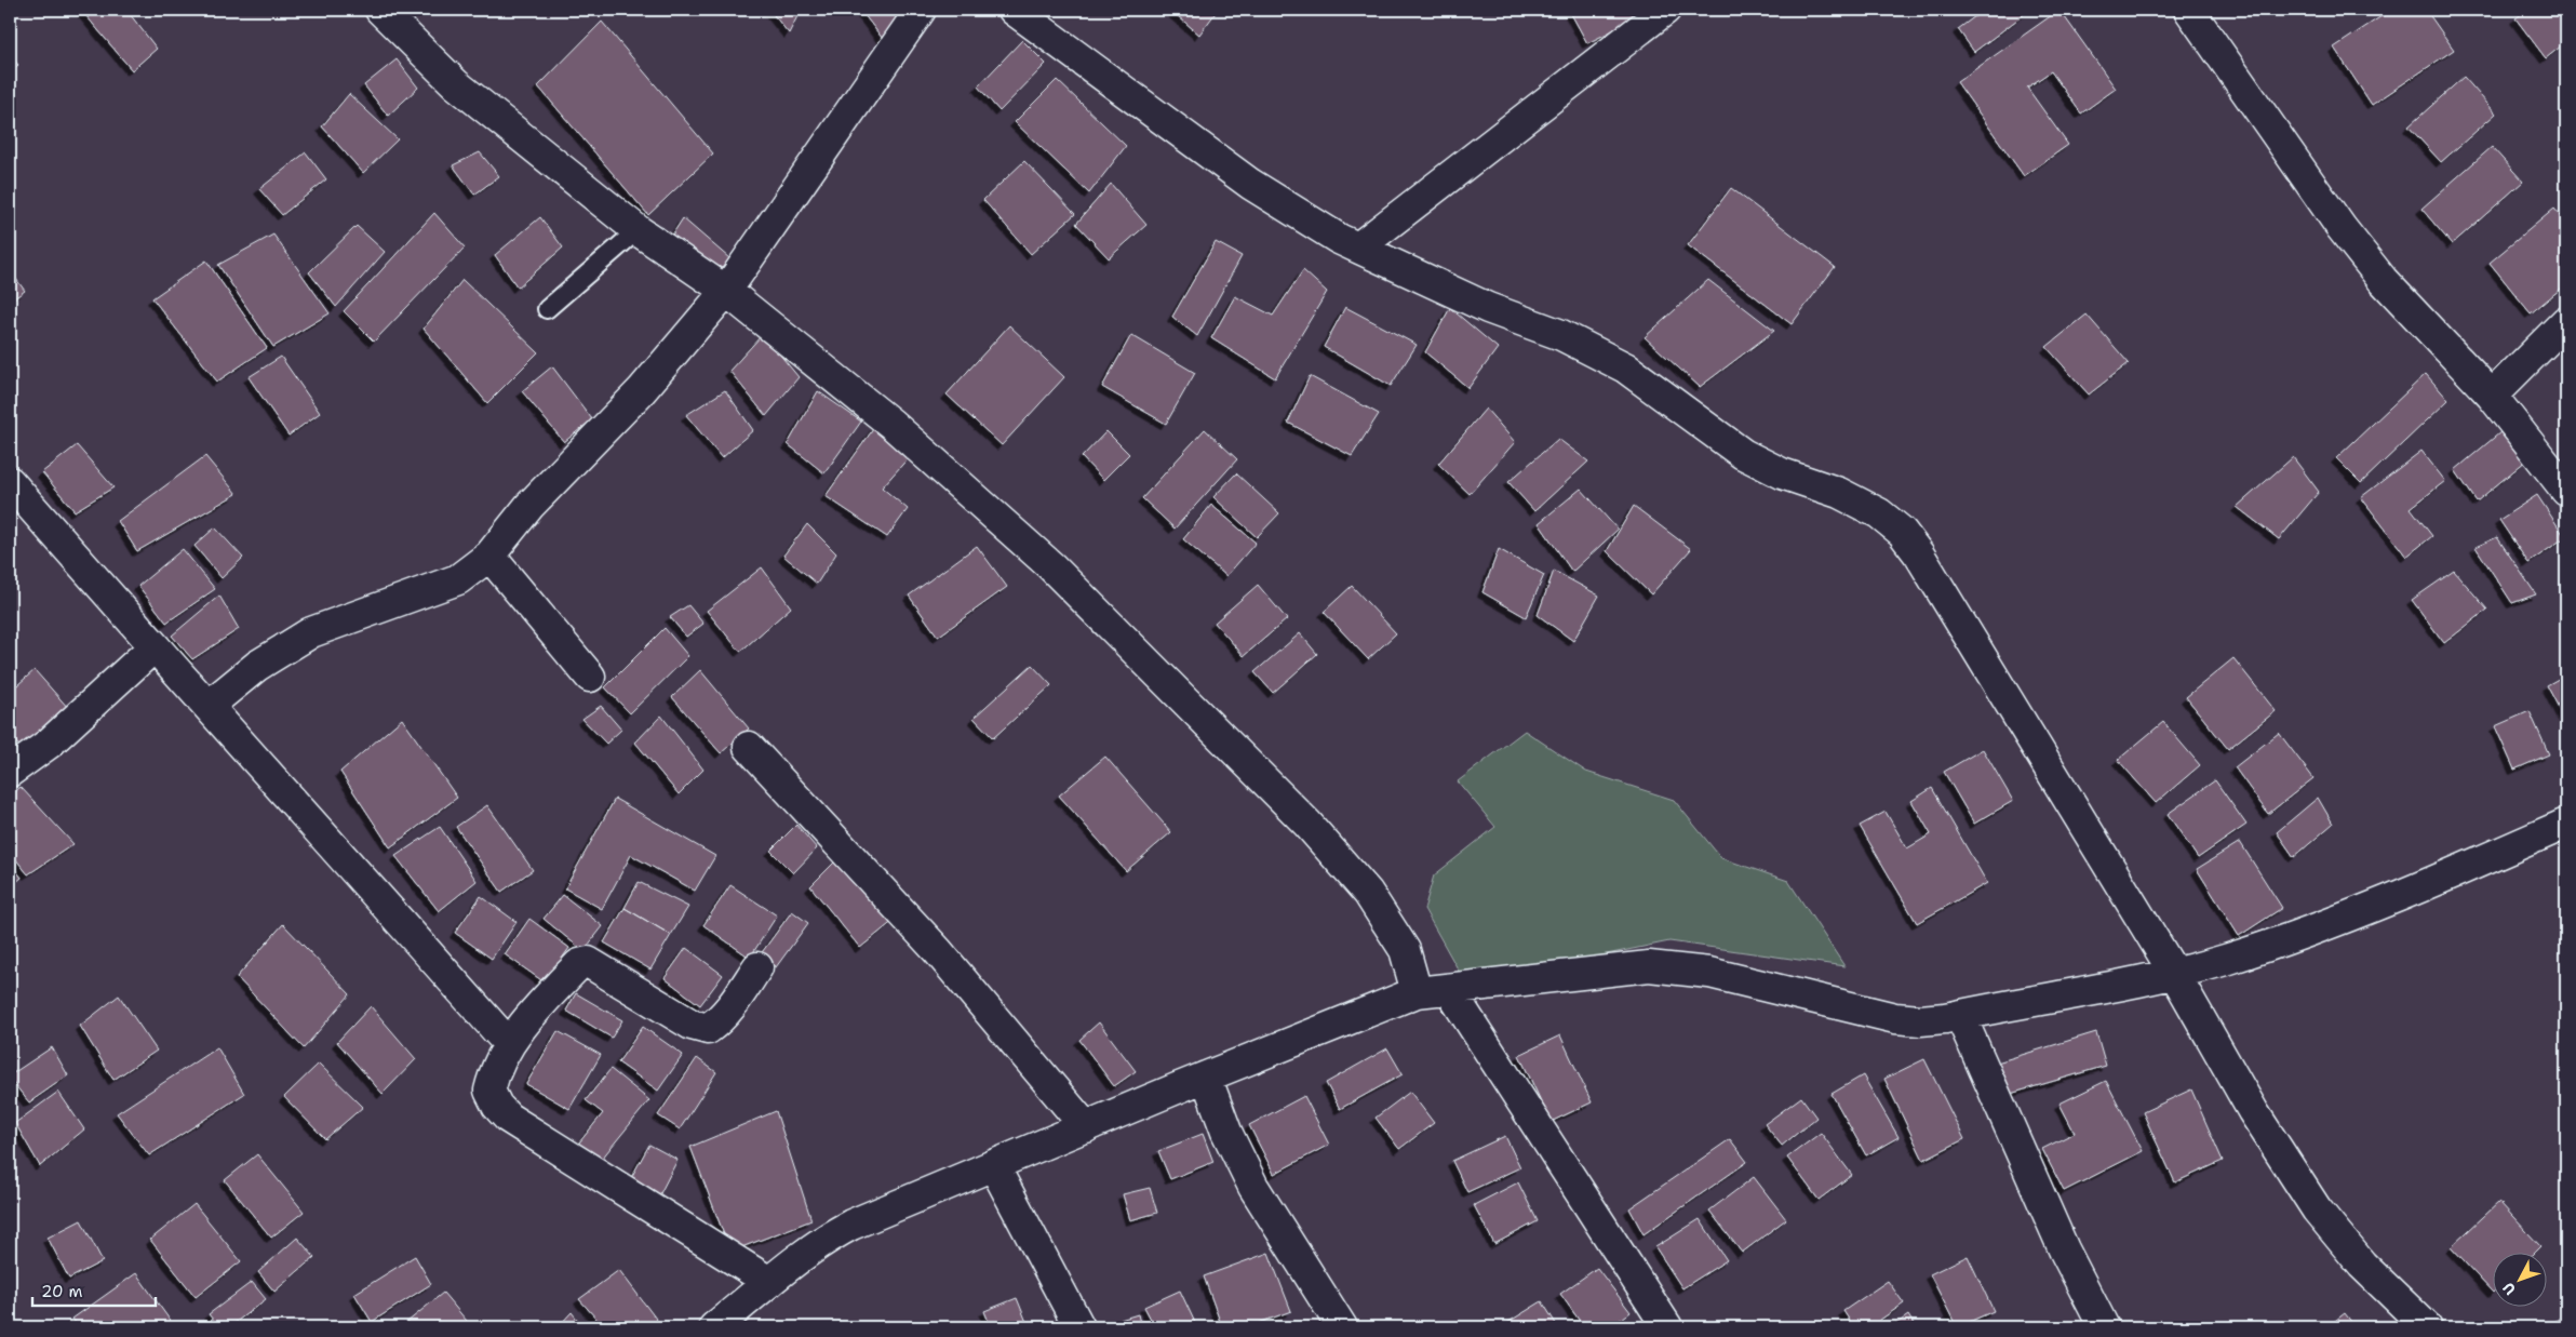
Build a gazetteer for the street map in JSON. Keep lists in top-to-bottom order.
{
  "scale_bar": "20 m",
  "north": "bottom left"
}
